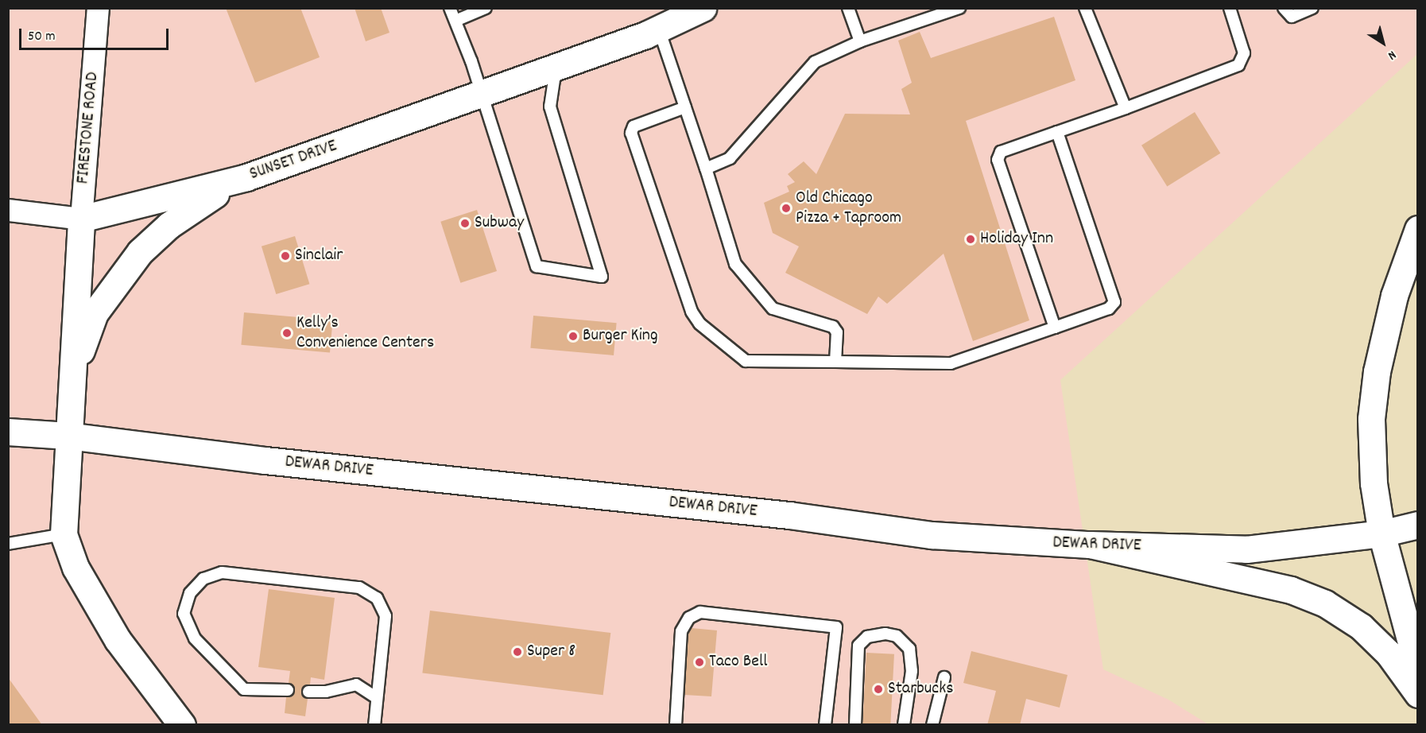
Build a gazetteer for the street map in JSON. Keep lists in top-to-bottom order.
{
  "streets": {
    "main road": ["SUNSET DRIVE", "DEWAR DRIVE"],
    "street": ["FIRESTONE ROAD"]
  },
  "crossings": [
    ["FIRESTONE ROAD", "SUNSET DRIVE"]
  ],
  "places": [
    "Old Chicago Pizza + Taproom",
    "Subway",
    "Holiday Inn",
    "Sinclair",
    "Kelly’s Convenience Centers",
    "Burger King",
    "Super 8",
    "Taco Bell",
    "Starbucks"
  ],
  "scale_bar": "50 m",
  "north": "bottom right"
}
